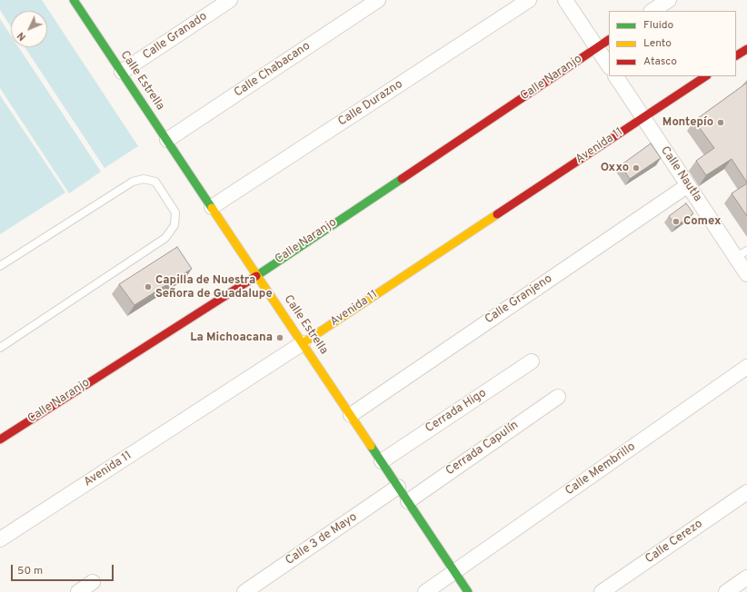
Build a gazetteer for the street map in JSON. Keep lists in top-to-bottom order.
{
  "streets": {
    "street": [
      "Calle Granado",
      "Calle Chabacano",
      "Calle Naranjo",
      "Calle Estrella",
      "Calle Durazno",
      "Avenida 11",
      "Calle Nautla",
      "Calle Granjeno",
      "Cerrada Higo",
      "Cerrada Capulín",
      "Calle Membrillo",
      "Calle 3 de Mayo",
      "Calle Cerezo"
    ]
  },
  "crossings": [
    ["Calle Granado", "Calle Estrella"],
    ["Calle Chabacano", "Calle Estrella"],
    ["Calle Naranjo", "Calle Estrella"],
    ["Calle Estrella", "Calle Durazno"],
    ["Calle Estrella", "Avenida 11"],
    ["Calle Estrella", "Calle Granjeno"],
    ["Calle Estrella", "Cerrada Higo"],
    ["Calle Estrella", "Cerrada Capulín"],
    ["Calle Estrella", "Calle Membrillo"],
    ["Calle Estrella", "Calle 3 de Mayo"],
    ["Avenida 11", "Calle Nautla"],
    ["Calle Nautla", "Calle Granjeno"]
  ],
  "places": [
    "Montepío",
    "Oxxo",
    "Comex",
    "Capilla de Nuestra Señora de Guadalupe",
    "La Michoacana"
  ],
  "legend": ["Fluido", "Lento", "Atasco"],
  "scale_bar": "50 m",
  "north": "bottom left"
}
